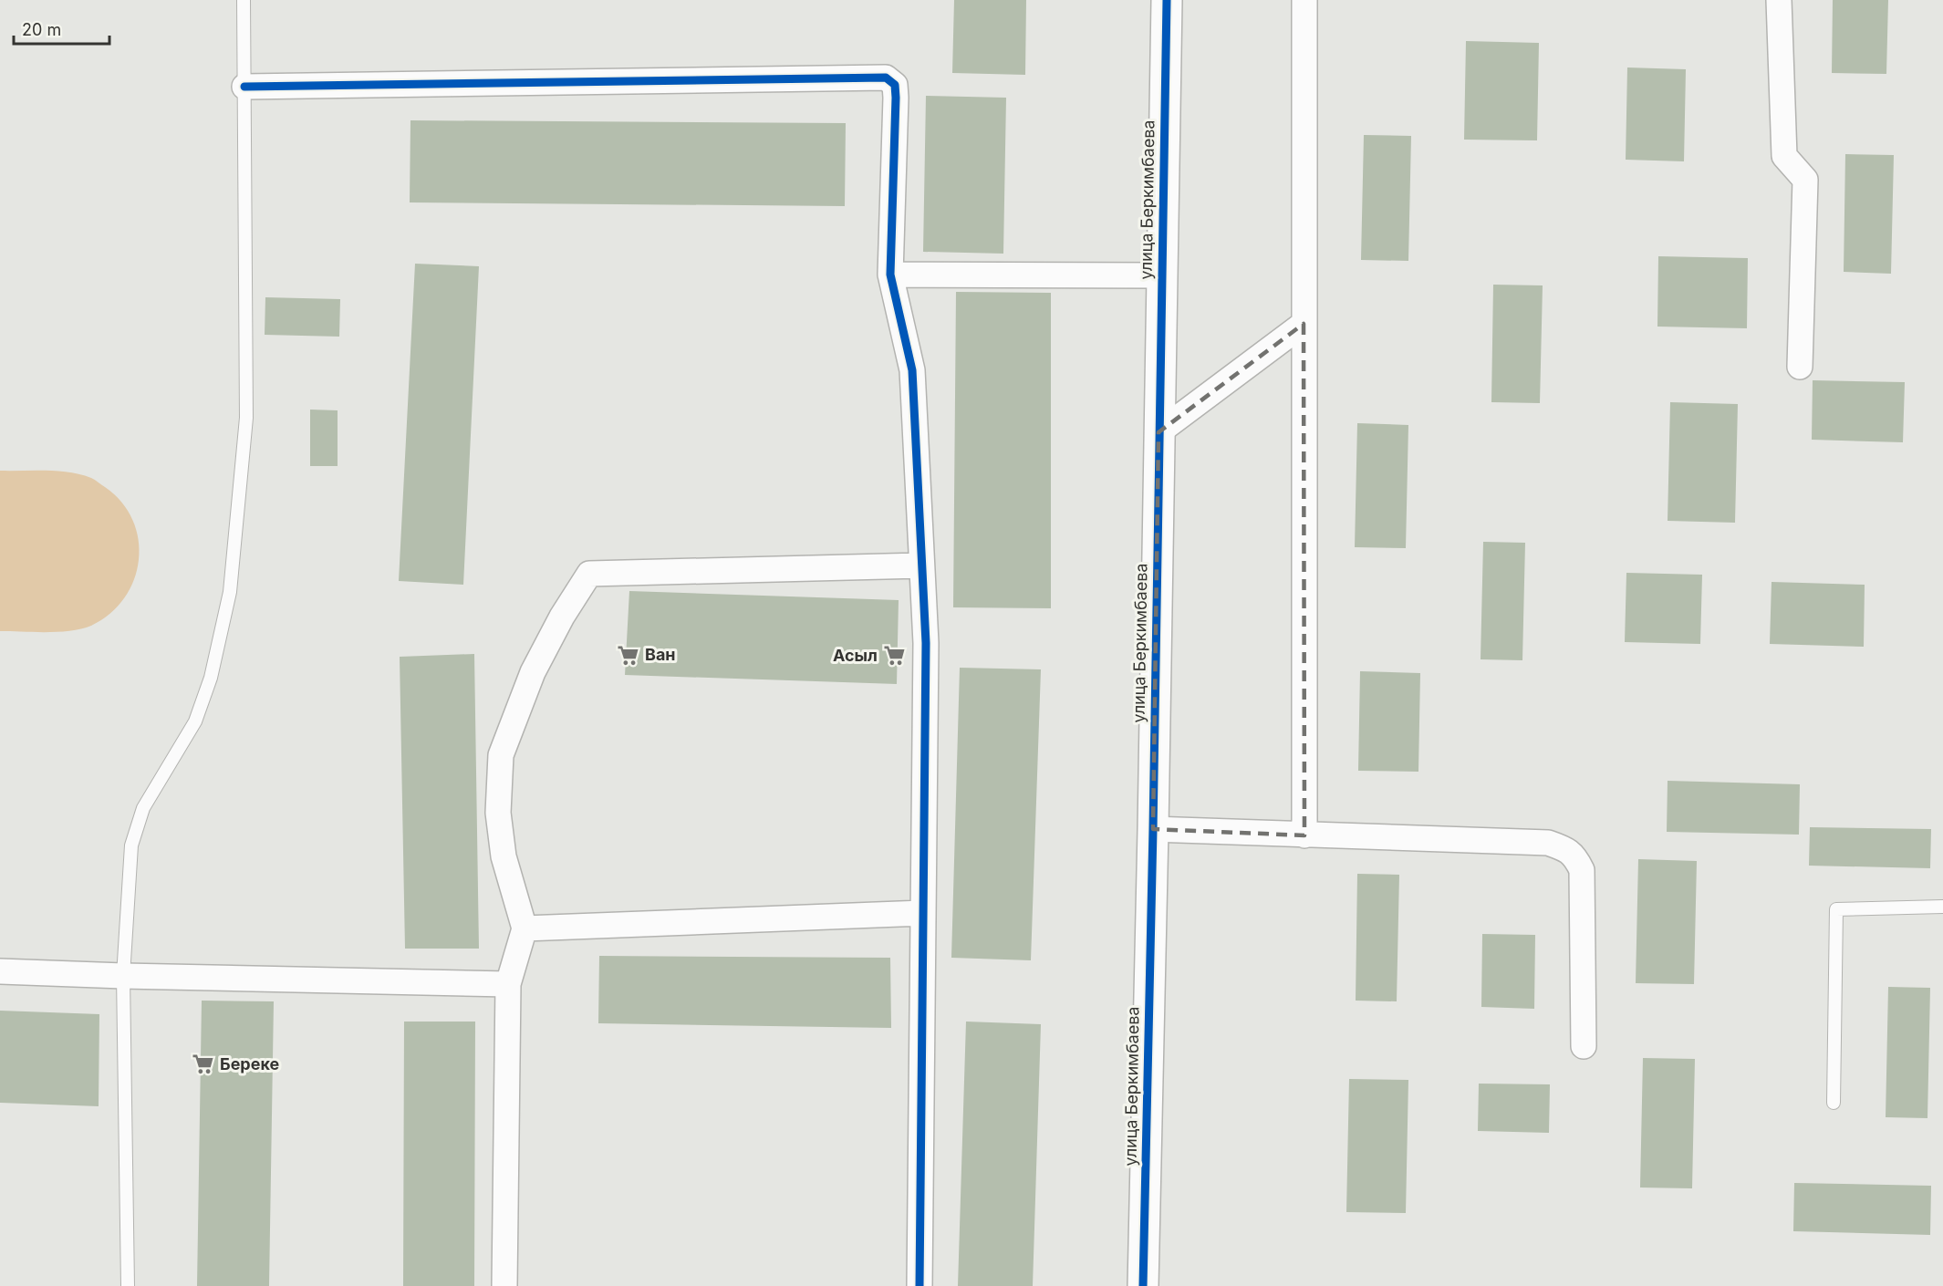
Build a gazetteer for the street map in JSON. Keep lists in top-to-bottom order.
{
  "streets": {
    "street": ["улица Беркимбаева"]
  },
  "places": {
    "supermarket": ["Ван", "Асыл", "Береке"]
  },
  "scale_bar": "20 m"
}
